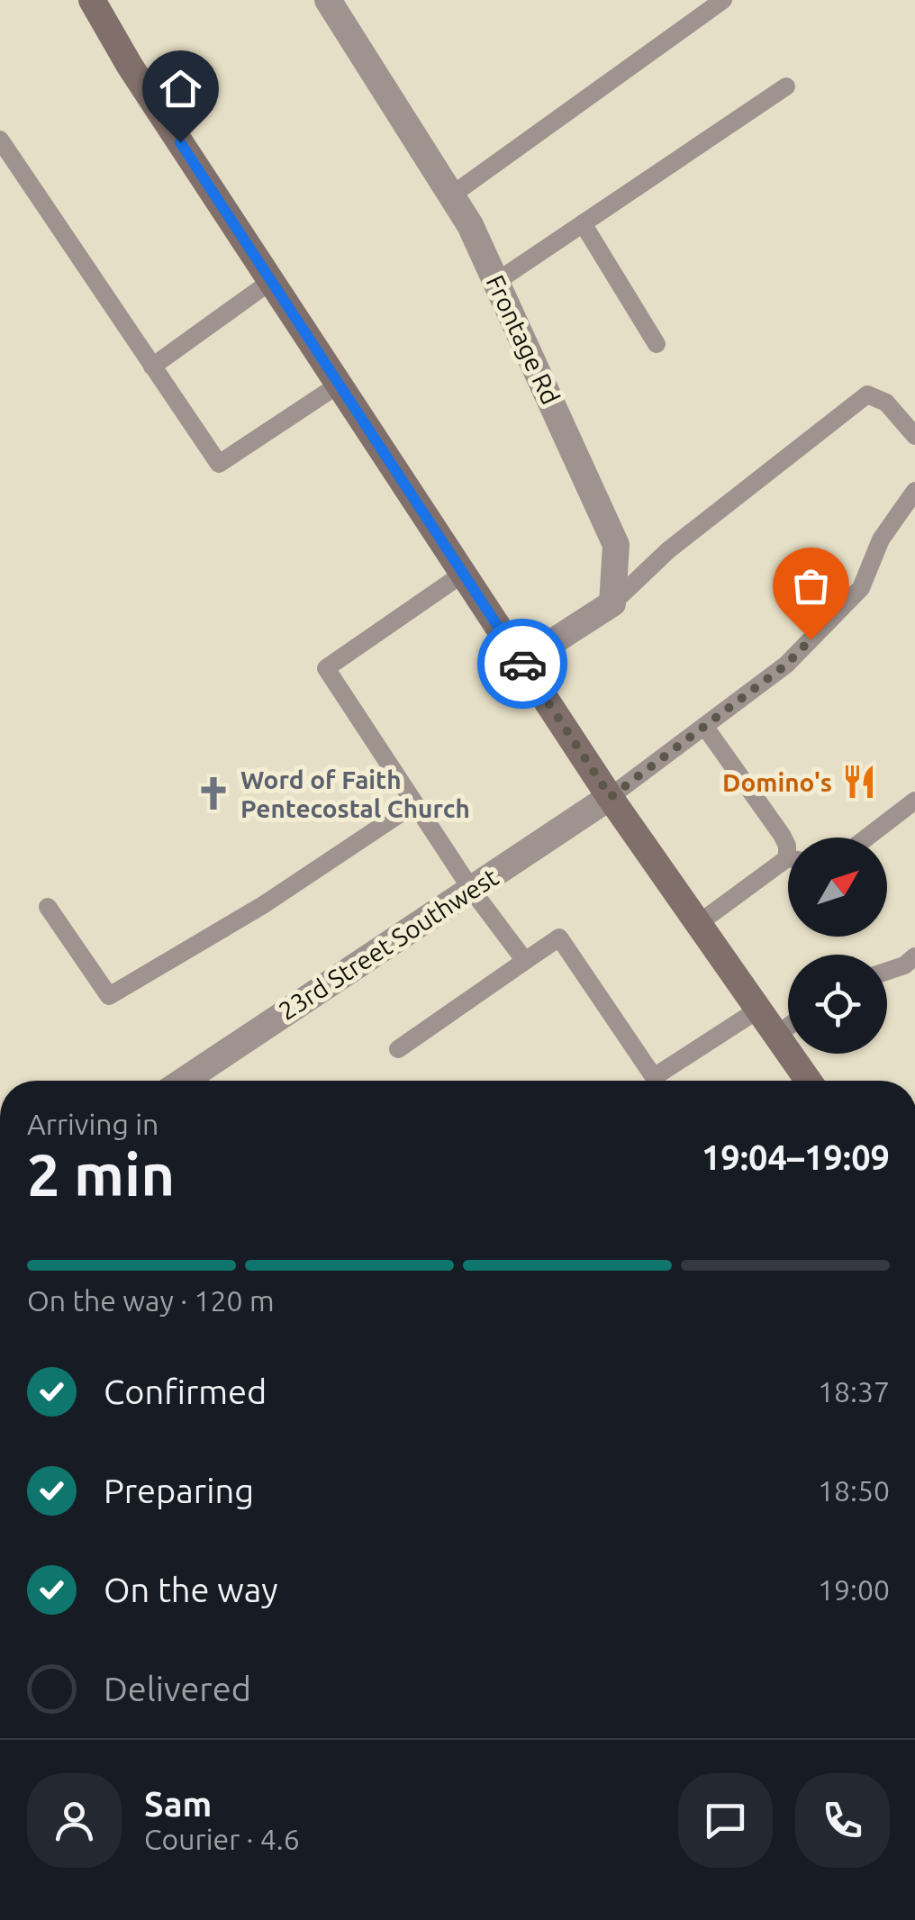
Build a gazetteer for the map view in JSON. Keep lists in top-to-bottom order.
{
  "streets": {
    "street": ["Frontage Rd", "23rd Street Southwest"]
  },
  "places": {
    "restaurant": ["Domino's"],
    "church": ["Word of Faith Pentecostal Church"]
  },
  "north": "top right",
  "page": {
    "heading": ["2 min", "Arriving in", "19:04–19:09"],
    "panel": ["Sam", "Courier · 4.6"],
    "bar": "On the way · 120 m",
    "list": [
      ["Confirmed", "18:37"],
      ["Preparing", "18:50"],
      ["On the way", "19:00"],
      "Delivered"
    ]
  }
}
